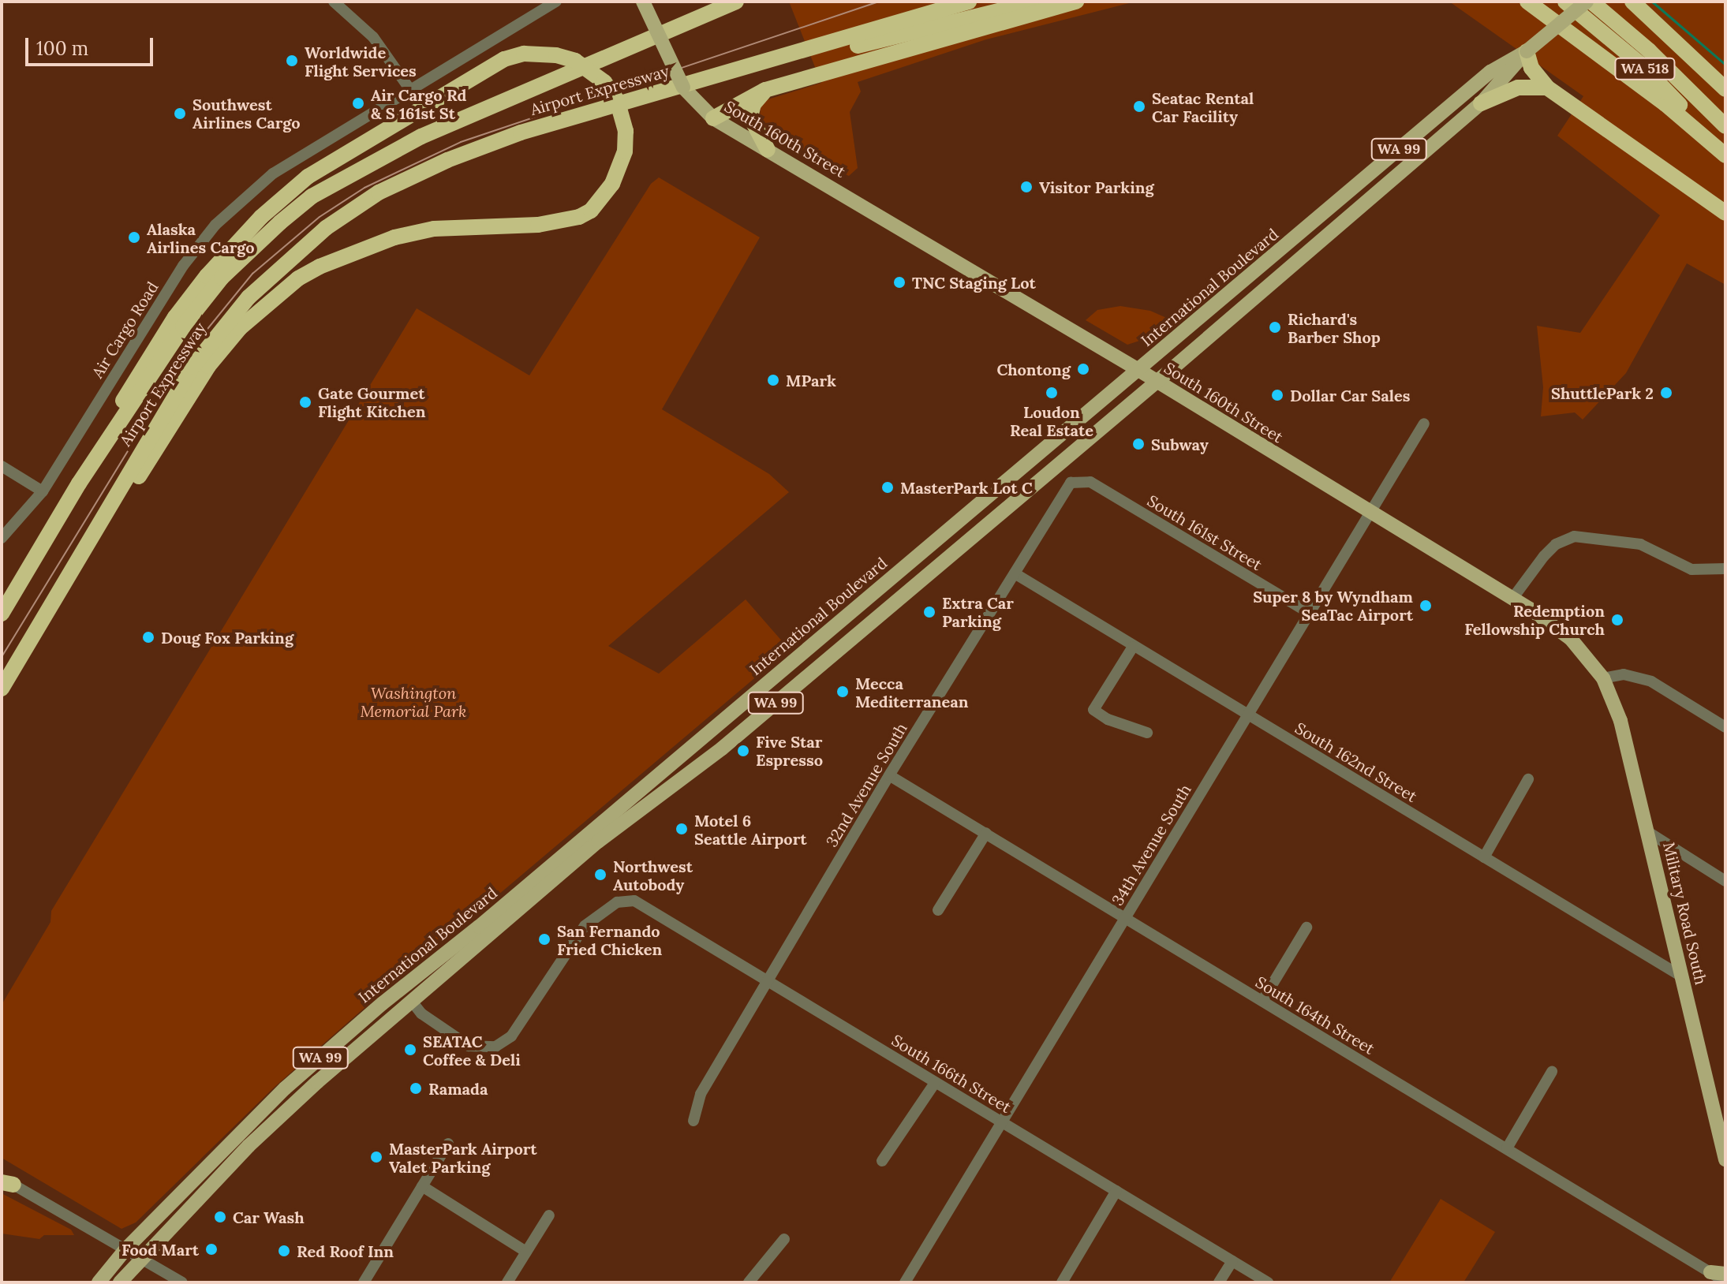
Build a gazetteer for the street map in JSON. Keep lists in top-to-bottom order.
{
  "streets": {
    "highway": ["WA 518", "Airport Expressway"],
    "main road": [
      "South 160th Street",
      "WA 99",
      "International Boulevard",
      "Military Road South"
    ],
    "street": [
      "Air Cargo Road",
      "South 161st Street",
      "South 162nd Street",
      "32nd Avenue South",
      "34th Avenue South",
      "South 164th Street",
      "South 166th Street"
    ]
  },
  "crossings": [
    ["WA 518", "International Boulevard"],
    ["South 160th Street", "International Boulevard"],
    ["South 160th Street", "34th Avenue South"],
    ["South 160th Street", "Military Road South"],
    ["International Boulevard", "South 166th Street"],
    ["South 161st Street", "32nd Avenue South"],
    ["South 161st Street", "34th Avenue South"],
    ["South 162nd Street", "32nd Avenue South"],
    ["South 162nd Street", "34th Avenue South"],
    ["South 162nd Street", "Military Road South"],
    ["32nd Avenue South", "South 164th Street"],
    ["32nd Avenue South", "South 166th Street"],
    ["34th Avenue South", "South 164th Street"],
    ["34th Avenue South", "South 166th Street"]
  ],
  "parks": ["Washington Memorial Park"],
  "places": [
    "Worldwide Flight Services",
    "Air Cargo Rd & S 161st St",
    "Seatac Rental Car Facility",
    "Southwest Airlines Cargo",
    "Visitor Parking",
    "Alaska Airlines Cargo",
    "TNC Staging Lot",
    "Richard's Barber Shop",
    "Chontong",
    "MPark",
    "Loudon Real Estate",
    "ShuttlePark 2",
    "Dollar Car Sales",
    "Gate Gourmet Flight Kitchen",
    "Subway",
    "MasterPark Lot C",
    "Super 8 by Wyndham SeaTac Airport",
    "Extra Car Parking",
    "Redemption Fellowship Church",
    "Doug Fox Parking",
    "Mecca Mediterranean",
    "Five Star Espresso",
    "Motel 6 Seattle Airport",
    "Northwest Autobody",
    "San Fernando Fried Chicken",
    "SEATAC Coffee & Deli",
    "Ramada",
    "MasterPark Airport Valet Parking",
    "Car Wash",
    "Food Mart",
    "Red Roof Inn"
  ],
  "scale_bar": "100 m"
}
